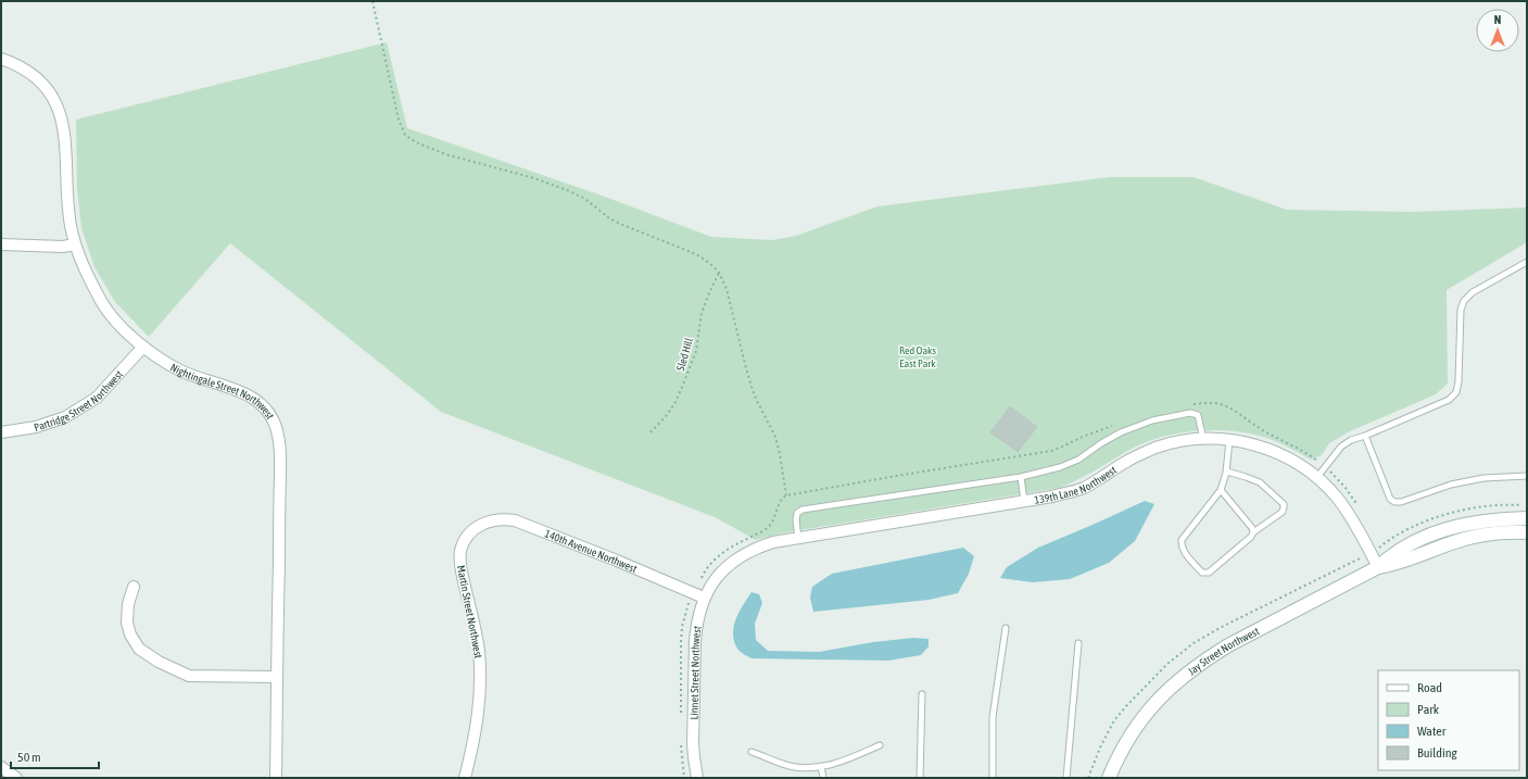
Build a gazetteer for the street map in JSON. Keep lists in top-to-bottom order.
{
  "streets": {
    "street": [
      "Nightingale Street Northwest",
      "Partridge Street Northwest",
      "139th Lane Northwest",
      "140th Avenue Northwest",
      "Martin Street Northwest",
      "Jay Street Northwest",
      "Linnet Street Northwest"
    ],
    "path": ["Sled Hill"]
  },
  "crossings": [
    ["Nightingale Street Northwest", "Partridge Street Northwest"],
    ["139th Lane Northwest", "Jay Street Northwest"],
    ["139th Lane Northwest", "Linnet Street Northwest"],
    ["140th Avenue Northwest", "Martin Street Northwest"],
    ["140th Avenue Northwest", "Linnet Street Northwest"]
  ],
  "parks": ["Red Oaks East Park"],
  "legend": [
    "Road",
    "Park",
    "Water",
    "Building"
  ],
  "scale_bar": "50 m",
  "north": "top"
}
